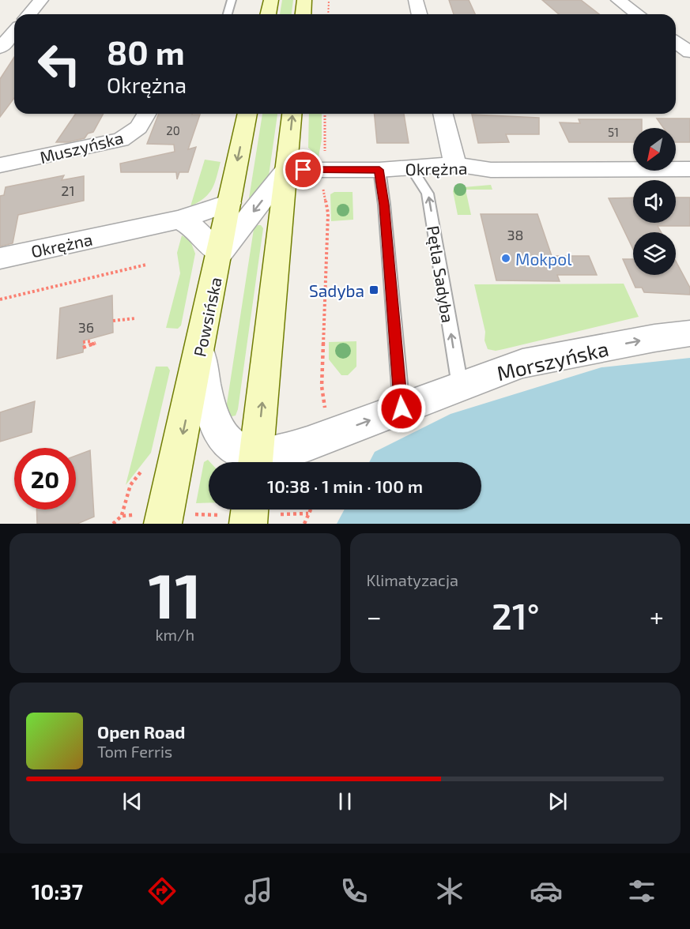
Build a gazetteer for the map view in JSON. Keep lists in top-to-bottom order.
{
  "streets": {
    "main road": ["Powsińska"],
    "street": ["Muszyńska", "Okrężna", "Morszyńska"],
    "lane": ["Pętla Sadyba"]
  },
  "crossings": [
    ["Okrężna", "Pętla Sadyba"],
    ["Okrężna", "Powsińska"],
    ["Pętla Sadyba", "Morszyńska"]
  ],
  "one_way": ["Morszyńska"],
  "places": {
    "other": ["Mokpol"],
    "transit": ["Sadyba"]
  },
  "house_numbers": [
    "20",
    "51",
    "21",
    "38",
    "36"
  ],
  "north": "bottom left",
  "page": {
    "turn": ["80 m", "Okrężna"],
    "limit": "20",
    "trip": "10:38 · 1 min · 100 m",
    "tile": [
      ["11", "km/h"],
      "Klimatyzacja"
    ],
    "heat": ["−", "21°", "+"],
    "song": ["Open Road", "Tom Ferris"],
    "tabs": "10:37"
  }
}
